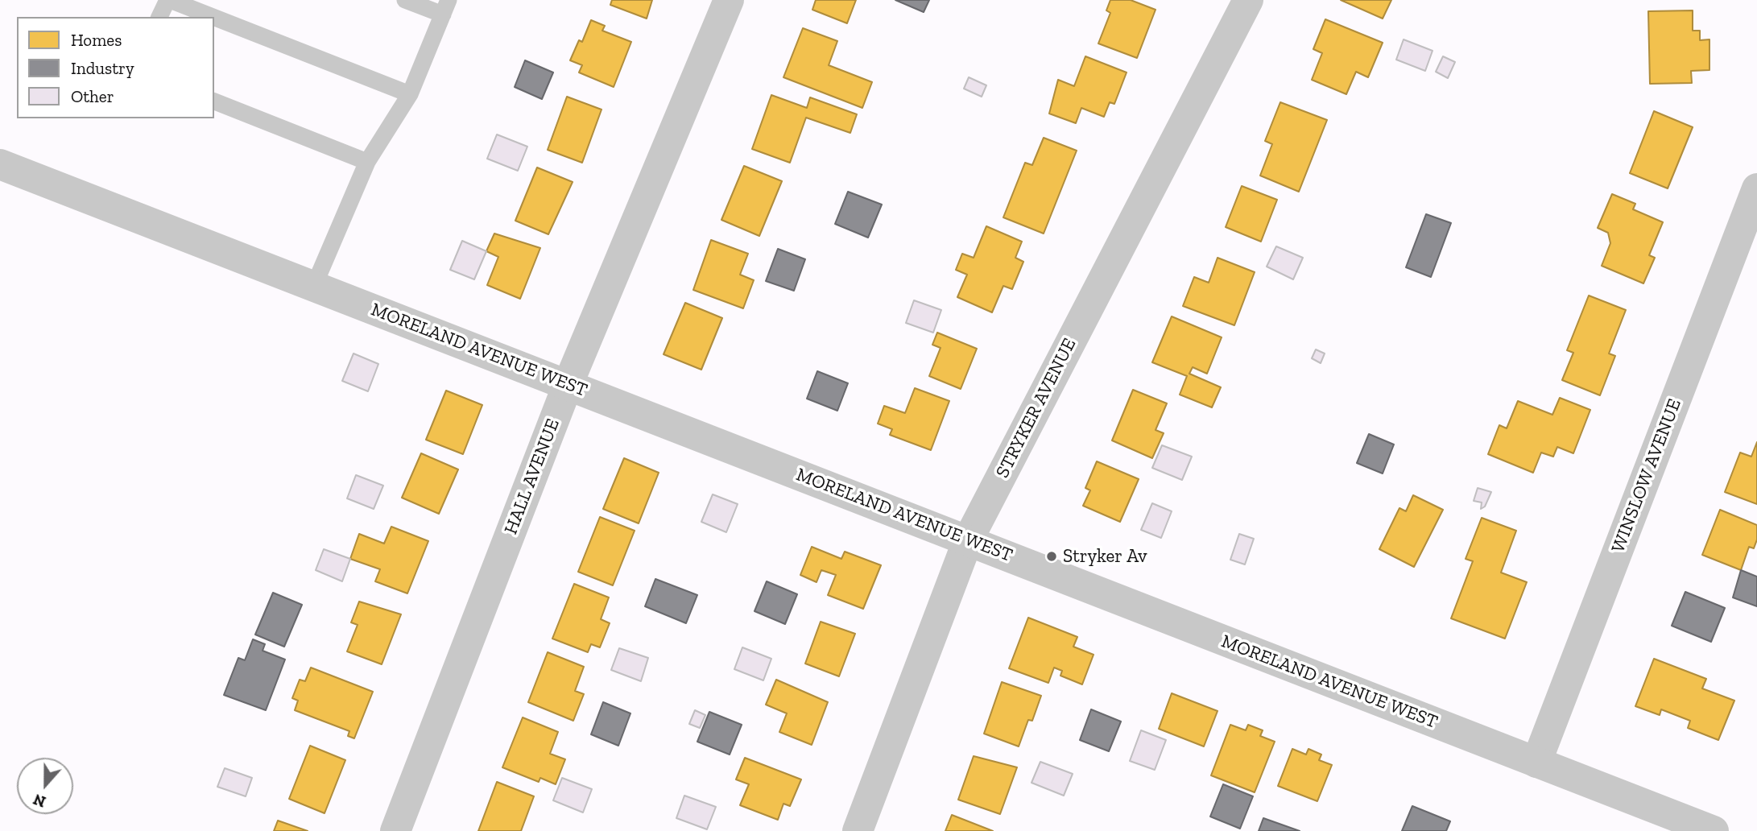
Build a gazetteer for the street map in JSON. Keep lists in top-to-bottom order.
{
  "streets": {
    "street": [
      "MORELAND AVENUE WEST",
      "STRYKER AVENUE",
      "WINSLOW AVENUE",
      "HALL AVENUE"
    ]
  },
  "crossings": [
    ["MORELAND AVENUE WEST", "STRYKER AVENUE"],
    ["MORELAND AVENUE WEST", "WINSLOW AVENUE"],
    ["MORELAND AVENUE WEST", "HALL AVENUE"]
  ],
  "places": ["Stryker Av"],
  "legend": ["Homes", "Industry", "Other"],
  "north": "bottom"
}
